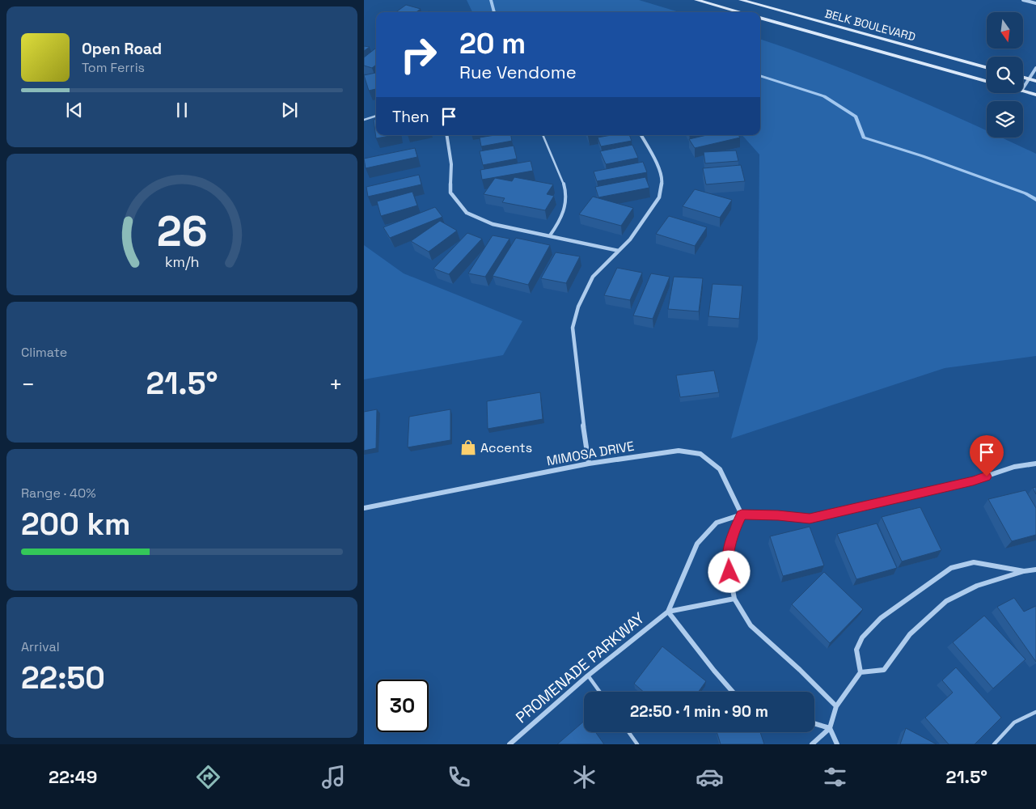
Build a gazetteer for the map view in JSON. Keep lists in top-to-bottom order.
{
  "streets": {
    "street": ["BELK BOULEVARD", "MIMOSA DRIVE", "PROMENADE PARKWAY"]
  },
  "crossings": [
    ["MIMOSA DRIVE", "PROMENADE PARKWAY"]
  ],
  "places": {
    "shop": ["Accents"]
  },
  "north": "bottom",
  "page": {
    "turn": ["20 m", "Rue Vendome"],
    "song": ["Open Road", "Tom Ferris"],
    "then": "Then",
    "tile": [
      "Climate",
      ["Range · 40%", "200 km"],
      ["Arrival", "22:50"]
    ],
    "heat": ["−", "21.5°", "+"],
    "limit": "30",
    "trip": "22:50 · 1 min · 90 m",
    "tabs": ["22:49", "21.5°"],
    "gauge": ["26", "km/h"]
  }
}
